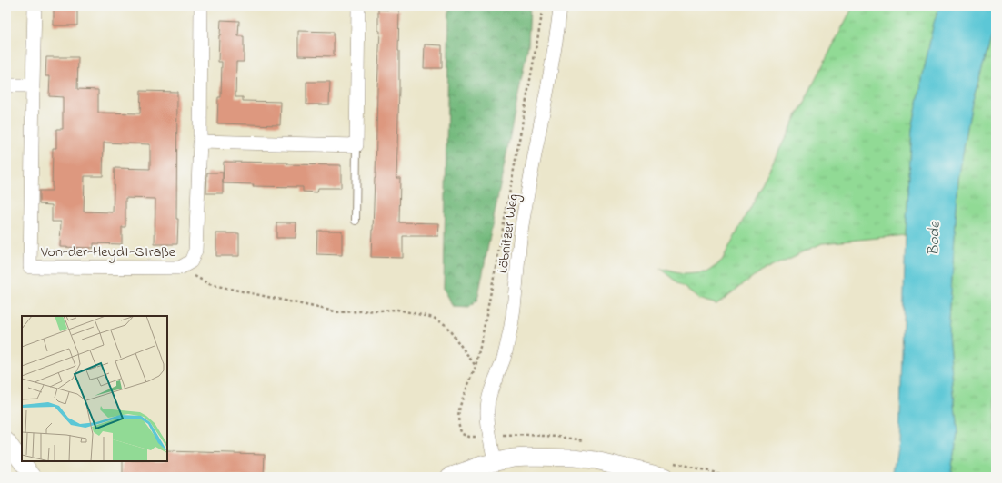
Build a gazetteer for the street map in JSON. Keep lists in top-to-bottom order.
{
  "streets": {
    "street": ["Löbnitzer Weg", "Von-der-Heydt-Straße"]
  },
  "water": ["Bode"]
}
